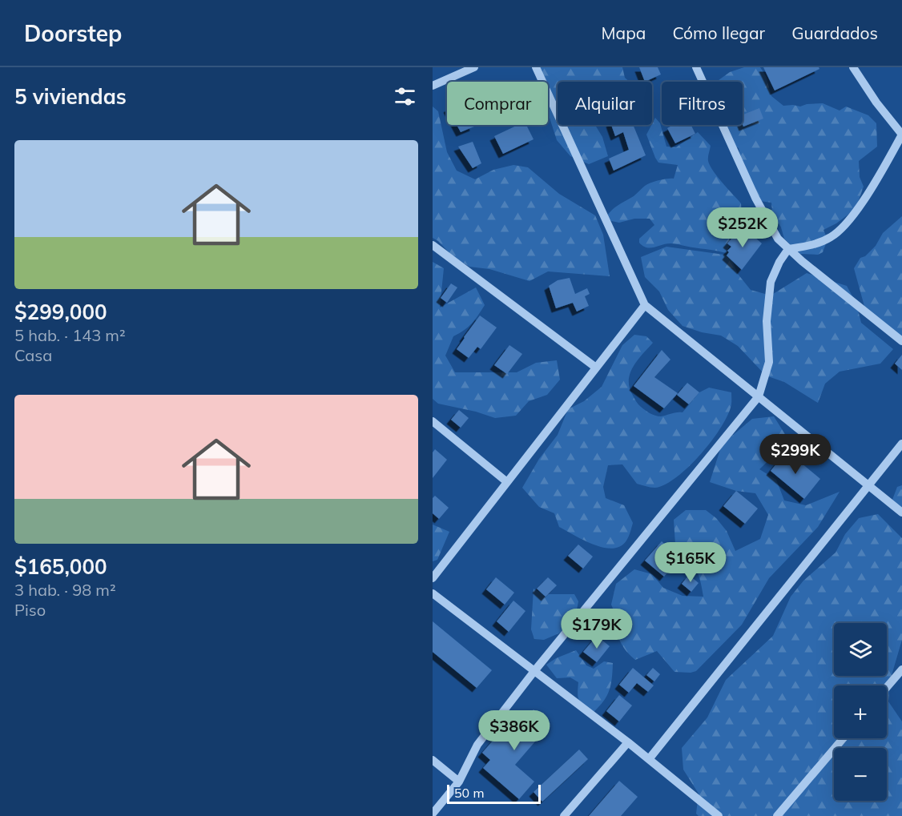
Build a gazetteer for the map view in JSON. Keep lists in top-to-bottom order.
{
  "scale_bar": "50 m",
  "page": {
    "header": "Doorstep",
    "nav": ["Mapa", "Cómo llegar", "Guardados"],
    "heading": "5 viviendas",
    "chip": ["Comprar", "Alquilar", "Filtros"],
    "list": [
      {
        "name": "$299,000",
        "note": "5 hab. · 143 m² · Casa"
      },
      {
        "name": "$165,000",
        "note": "3 hab. · 98 m² · Piso"
      }
    ],
    "price": [
      "$252K",
      "$299K",
      "$165K",
      "$179K",
      "$386K"
    ],
    "map_buttons": ["+", "−"],
    "scale": "50 m"
  }
}
